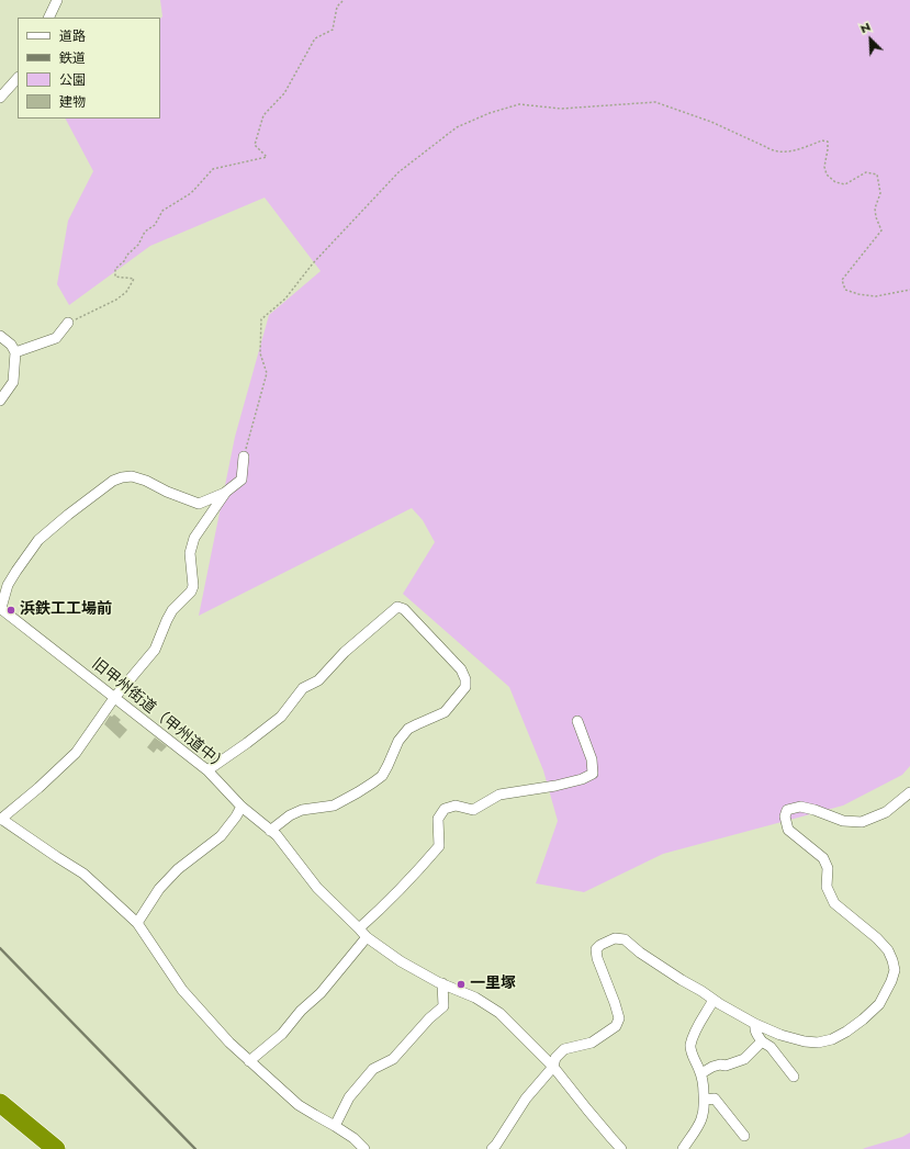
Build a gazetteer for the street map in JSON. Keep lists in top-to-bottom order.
{
  "streets": {
    "street": ["旧甲州街道（甲州道中）"]
  },
  "places": ["浜鉄工工場前", "一里塚"],
  "legend": [
    "道路",
    "鉄道",
    "公園",
    "建物"
  ],
  "north": "top left"
}
